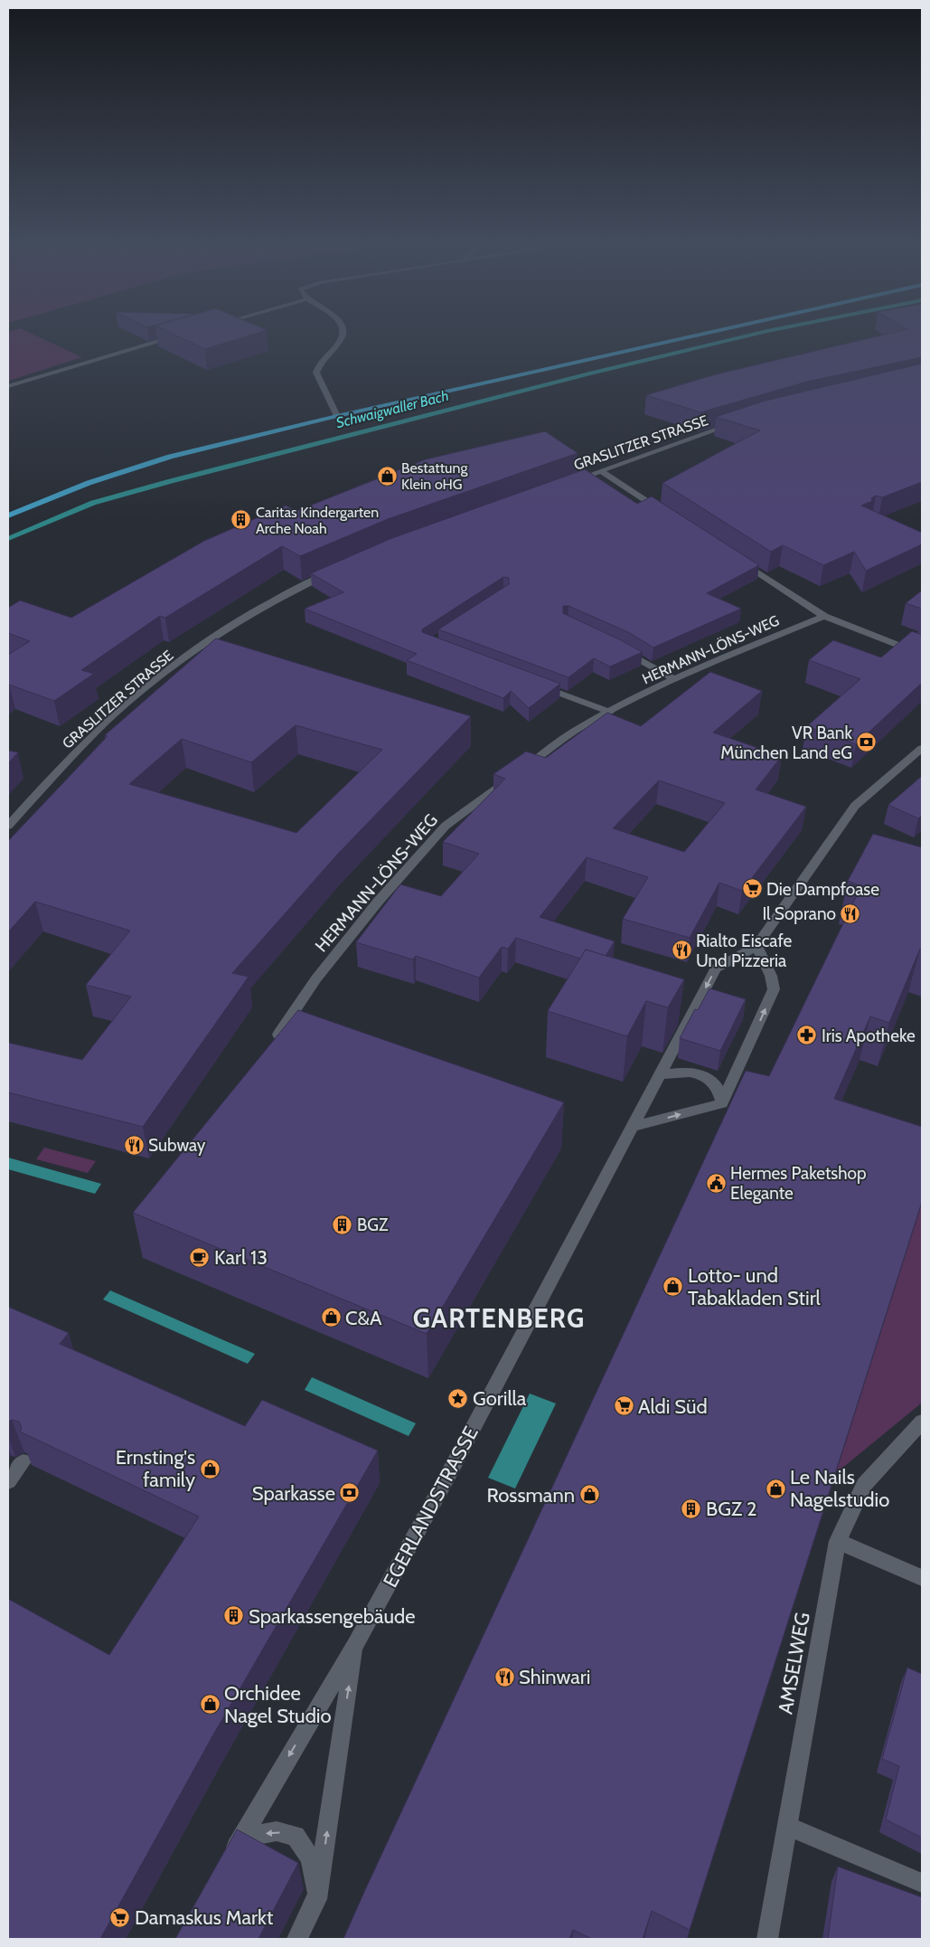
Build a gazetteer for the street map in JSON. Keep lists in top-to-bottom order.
{
  "streets": {
    "street": [
      "GRASLITZER STRASSE",
      "HERMANN-LÖNS-WEG",
      "EGERLANDSTRASSE",
      "AMSELWEG"
    ]
  },
  "districts": ["GARTENBERG"],
  "water": ["Schwaigwaller Bach"],
  "places": {
    "shop": [
      "Bestattung Klein oHG",
      "Lotto- und Tabakladen Stirl",
      "C&A",
      "Ernsting's family",
      "Le Nails Nagelstudio",
      "Rossmann",
      "Orchidee Nagel Studio"
    ],
    "building": [
      "Caritas Kindergarten Arche Noah",
      "BGZ",
      "BGZ 2",
      "Sparkassengebäude"
    ],
    "bank": ["VR Bank München Land eG", "Sparkasse"],
    "supermarket": ["Die Dampfoase", "Aldi Süd", "Damaskus Markt"],
    "restaurant": [
      "Il Soprano",
      "Rialto Eiscafe Und Pizzeria",
      "Subway",
      "Shinwari"
    ],
    "pharmacy": ["Iris Apotheke"],
    "public building": ["Hermes Paketshop Elegante"],
    "cafe": ["Karl 13"],
    "place": ["Gorilla"]
  }
}
